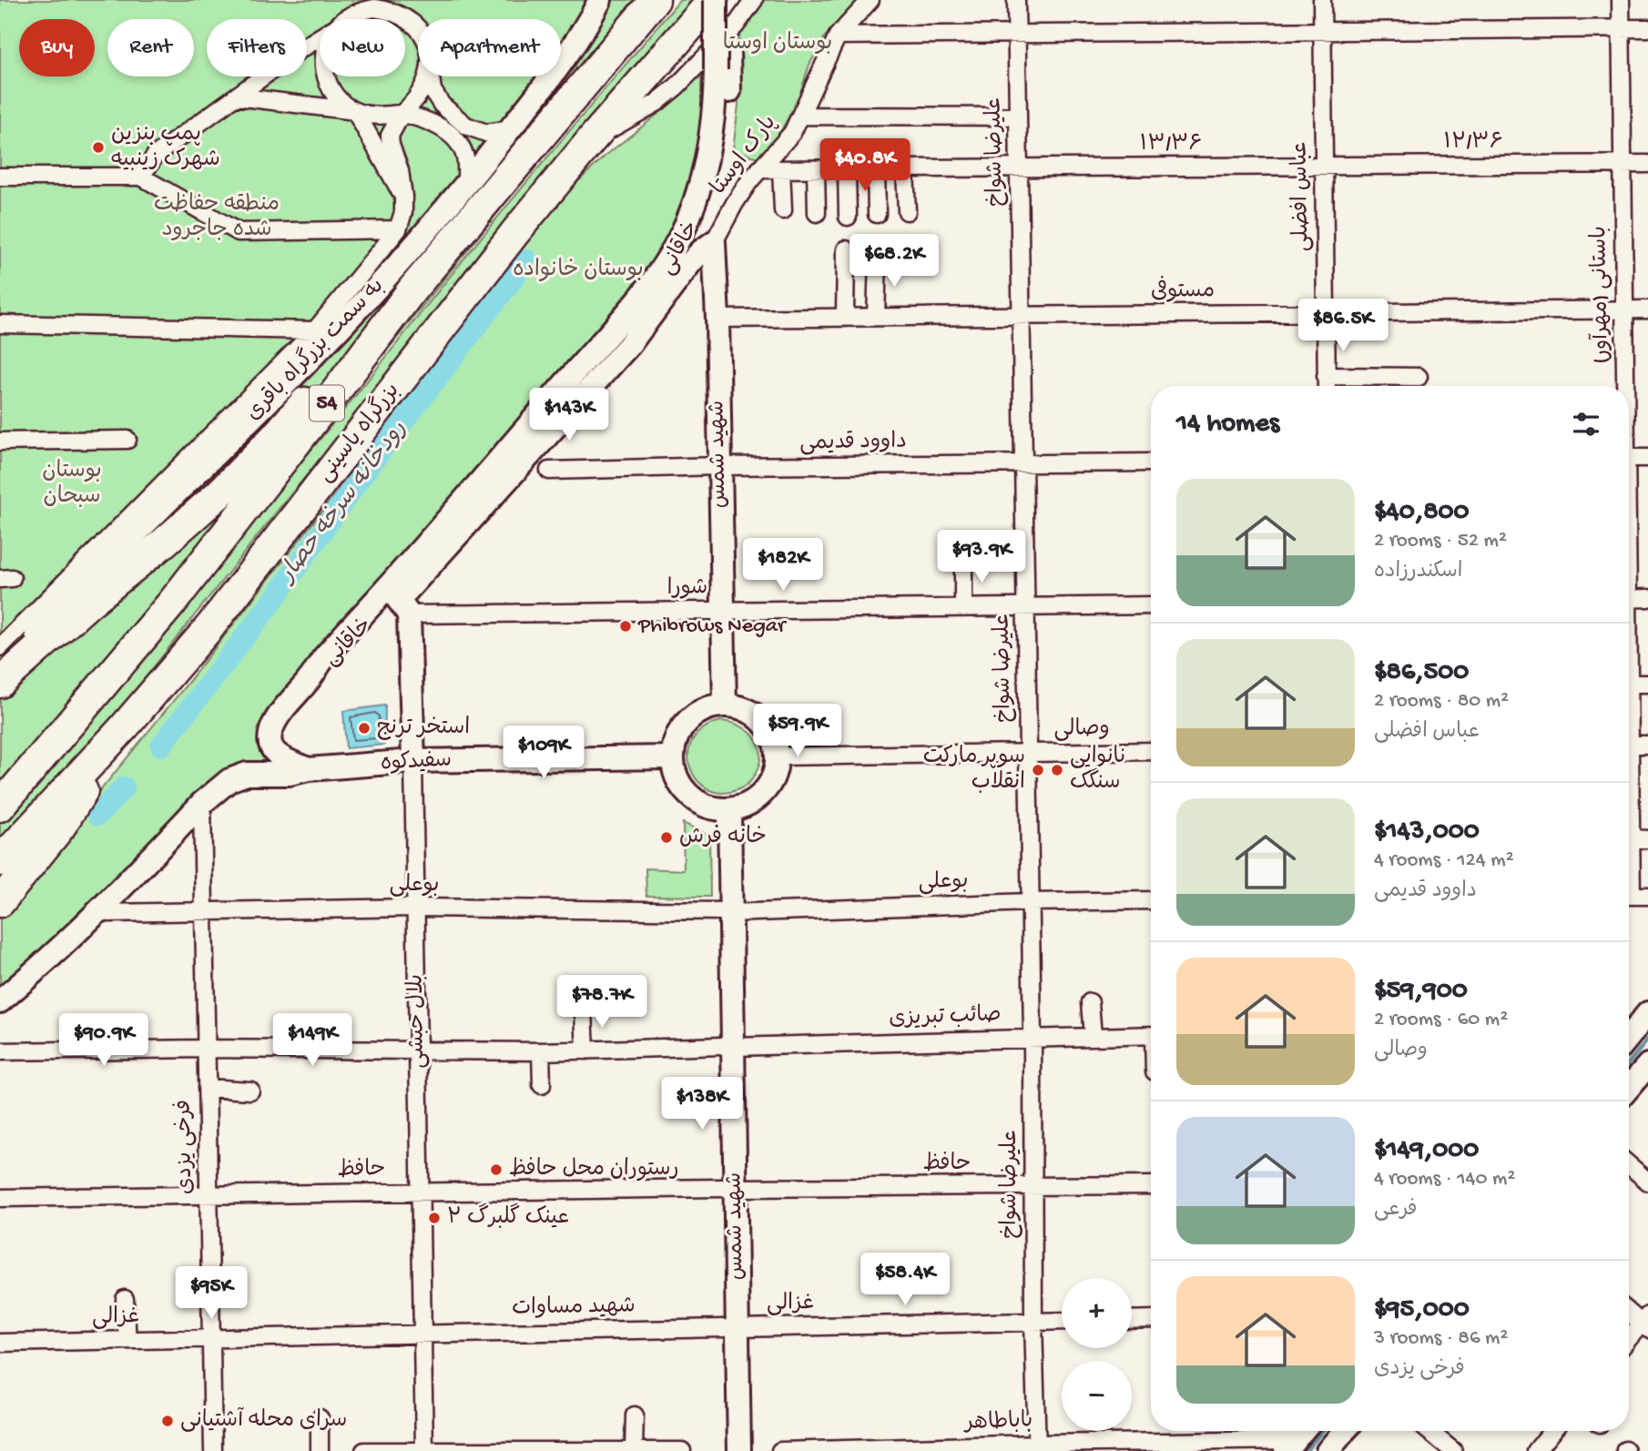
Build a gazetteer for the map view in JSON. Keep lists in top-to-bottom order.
{
  "streets": {
    "highway": ["54", "بزرگراه یاسینی"],
    "main road": [
      "خاقانی",
      "به سمت بزرگراه باقری",
      "شهید شمس",
      "سفیدکوه",
      "بلال حبشی"
    ],
    "street": [
      "۱۲/۳۶",
      "۱۳/۳۶",
      "علیرضا شواخ",
      "پارک اوستا",
      "عباس افضلی",
      "مستوفی",
      "باستانی (مهرآور)",
      "داوود قدیمی",
      "شورا",
      "وصالی",
      "بوعلی",
      "صائب تبریزی",
      "فرخی یزدی",
      "حافظ",
      "غزالی",
      "شهید مساوات",
      "باباطاهر"
    ]
  },
  "crossings": [
    ["۱۲/۳۶", "۱۳/۳۶"],
    ["۱۲/۳۶", "عباس افضلی"],
    ["۱۲/۳۶", "باستانی (مهرآور)"],
    ["۱۳/۳۶", "علیرضا شواخ"],
    ["۱۳/۳۶", "پارک اوستا"],
    ["۱۳/۳۶", "عباس افضلی"],
    ["علیرضا شواخ", "مستوفی"],
    ["علیرضا شواخ", "داوود قدیمی"],
    ["علیرضا شواخ", "شورا"],
    ["علیرضا شواخ", "وصالی"],
    ["علیرضا شواخ", "بوعلی"],
    ["علیرضا شواخ", "صائب تبریزی"],
    ["علیرضا شواخ", "حافظ"],
    ["علیرضا شواخ", "غزالی"],
    ["علیرضا شواخ", "باباطاهر"],
    ["پارک اوستا", "شهید شمس"],
    ["عباس افضلی", "مستوفی"],
    ["خاقانی", "بزرگراه یاسینی"],
    ["مستوفی", "باستانی (مهرآور)"],
    ["مستوفی", "شهید شمس"],
    ["داوود قدیمی", "شهید شمس"],
    ["شهید شمس", "شورا"],
    ["شهید شمس", "وصالی"],
    ["شهید شمس", "سفیدکوه"],
    ["شهید شمس", "بوعلی"],
    ["شهید شمس", "صائب تبریزی"],
    ["شهید شمس", "حافظ"],
    ["شهید شمس", "غزالی"],
    ["شهید شمس", "شهید مساوات"],
    ["شورا", "بلال حبشی"],
    ["وصالی", "سفیدکوه"],
    ["سفیدکوه", "بلال حبشی"],
    ["سفیدکوه", "فرخی یزدی"],
    ["بوعلی", "بلال حبشی"],
    ["بوعلی", "فرخی یزدی"],
    ["صائب تبریزی", "بلال حبشی"],
    ["صائب تبریزی", "فرخی یزدی"],
    ["بلال حبشی", "حافظ"],
    ["بلال حبشی", "غزالی"],
    ["بلال حبشی", "شهید مساوات"],
    ["فرخی یزدی", "حافظ"],
    ["فرخی یزدی", "غزالی"],
    ["غزالی", "شهید مساوات"]
  ],
  "water": ["رودخانه سرخه حصار"],
  "parks": [
    "بوستان اوستا",
    "منطقه حفاظت شده جاجرود",
    "بوستان خانواده",
    "بوستان سبحان"
  ],
  "places": [
    "پمپ بنزین شهرک زینبیه",
    "Phibrows Negar",
    "استخر ترنج",
    "سوپر مارکت انقلاب",
    "نانوایی سنگک",
    "خانه فرش",
    "رستوران محل حافظ",
    "عینک گلبرگ ۲",
    "سرای محله آشتیانی"
  ],
  "page": {
    "chip": [
      "Buy",
      "Rent",
      "Filters",
      "New",
      "Apartment"
    ],
    "price": [
      "$40.8K",
      "$68.2K",
      "$86.5K",
      "$143K",
      "$93.9K",
      "$182K",
      "$59.9K",
      "$109K",
      "$78.7K",
      "$90.9K",
      "$149K",
      "$138K",
      "$58.4K",
      "$95K"
    ],
    "heading": "14 homes",
    "list": [
      {
        "name": "$40,800",
        "note": "2 rooms · 52 m² · اسکندرزاده"
      },
      {
        "name": "$86,500",
        "note": "2 rooms · 80 m² · عباس افضلی"
      },
      {
        "name": "$143,000",
        "note": "4 rooms · 124 m² · داوود قدیمی"
      },
      {
        "name": "$59,900",
        "note": "2 rooms · 60 m² · وصالی"
      },
      {
        "name": "$149,000",
        "note": "4 rooms · 140 m² · فرعی"
      },
      {
        "name": "$95,000",
        "note": "3 rooms · 86 m² · فرخی یزدی"
      }
    ],
    "map_buttons": ["+", "−"]
  }
}
